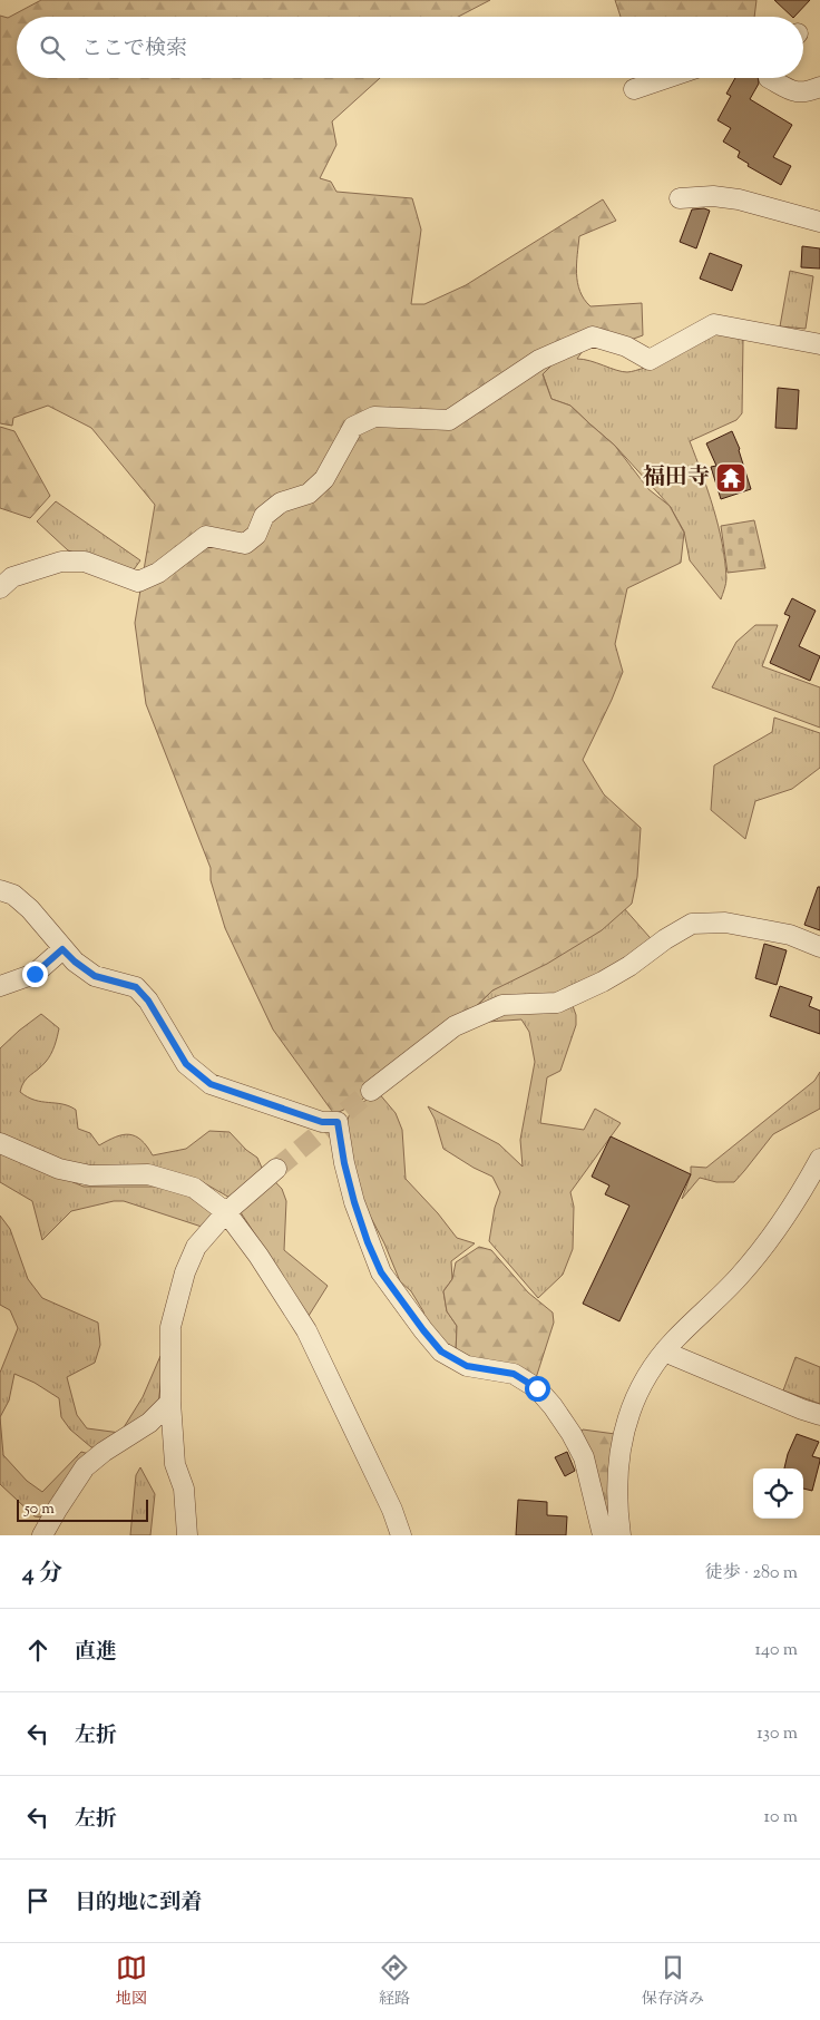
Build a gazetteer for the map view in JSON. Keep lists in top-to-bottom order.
{
  "places": {
    "temple": ["福田寺"]
  },
  "scale_bar": "50 m",
  "page": {
    "search": "ここで検索",
    "scale": "50 m",
    "heading": ["4 分", "徒歩 · 280 m"],
    "list": [
      ["直進", "140 m"],
      ["左折", "130 m"],
      ["左折", "10 m"],
      "目的地に到着"
    ],
    "nav": ["地図", "経路", "保存済み"]
  }
}
